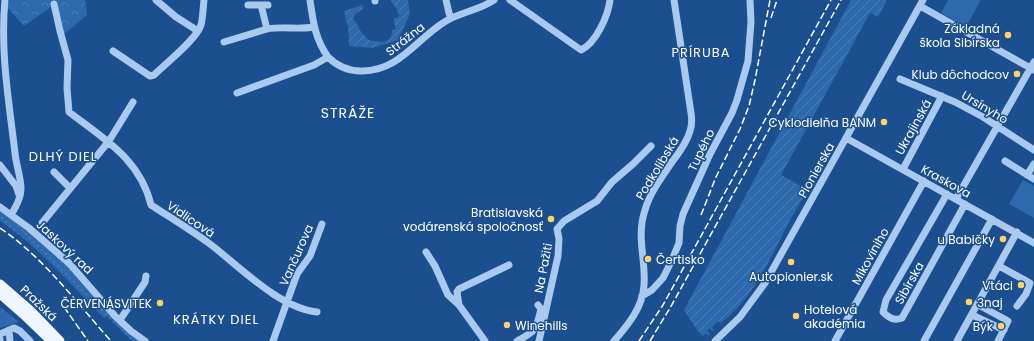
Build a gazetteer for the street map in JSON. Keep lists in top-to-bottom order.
{
  "streets": {
    "main road": ["Pražská"],
    "street": [
      "Strážna",
      "Ursínyho",
      "Ukrajinská",
      "Tupého",
      "Podkolibská",
      "Pionierska",
      "Kraskova",
      "Vidlicová",
      "Jaskový rad",
      "Vančurova",
      "Mikovíniho",
      "Na Pažiti",
      "Sibírska"
    ]
  },
  "crossings": [
    ["Ursínyho", "Ukrajinská"],
    ["Ukrajinská", "Kraskova"],
    ["Tupého", "Podkolibská"],
    ["Pionierska", "Kraskova"],
    ["Kraskova", "Mikovíniho"],
    ["Kraskova", "Sibírska"],
    ["Vidlicová", "Vančurova"]
  ],
  "districts": [
    "PRÍRUBA",
    "STRÁŽE",
    "DLHÝ DIEL",
    "KRÁTKY DIEL"
  ],
  "places": [
    "Základná škola Sibírska",
    "Klub dôchodcov",
    "Cyklodielňa BANM",
    "Bratislavská vodárenská spoločnosť",
    "u Babičky",
    "Čertisko",
    "Autopionier.sk",
    "Vtáci",
    "3naj",
    "ČERVENÁSVITEK",
    "Hotelová akadémia",
    "Winehills",
    "Býk"
  ]
}
